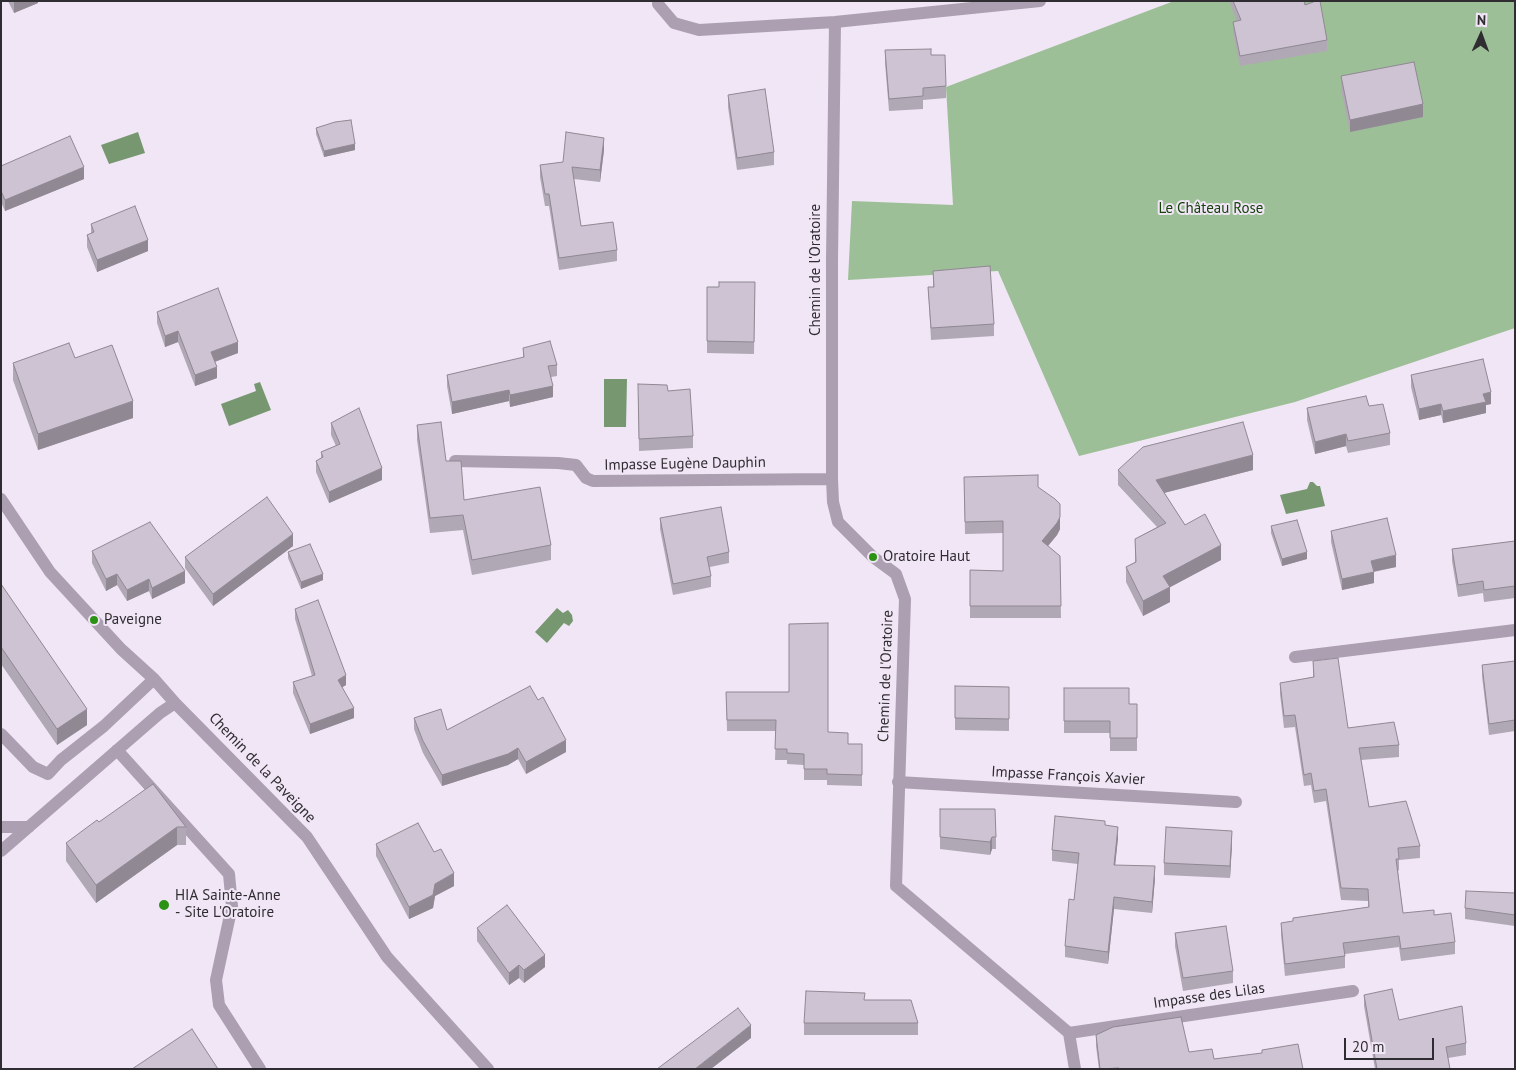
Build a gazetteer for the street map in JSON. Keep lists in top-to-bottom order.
{
  "streets": {
    "street": [
      "Chemin de l'Oratoire",
      "Impasse Eugène Dauphin",
      "Chemin de la Paveigne",
      "Impasse François Xavier",
      "Impasse des Lilas"
    ]
  },
  "crossings": [
    ["Chemin de l'Oratoire", "Impasse Eugène Dauphin"],
    ["Chemin de l'Oratoire", "Impasse François Xavier"],
    ["Chemin de l'Oratoire", "Impasse des Lilas"]
  ],
  "parks": ["Le Château Rose"],
  "places": ["Oratoire Haut", "Paveigne", "HIA Sainte-Anne - Site L'Oratoire"],
  "scale_bar": "20 m",
  "north": "top"
}
